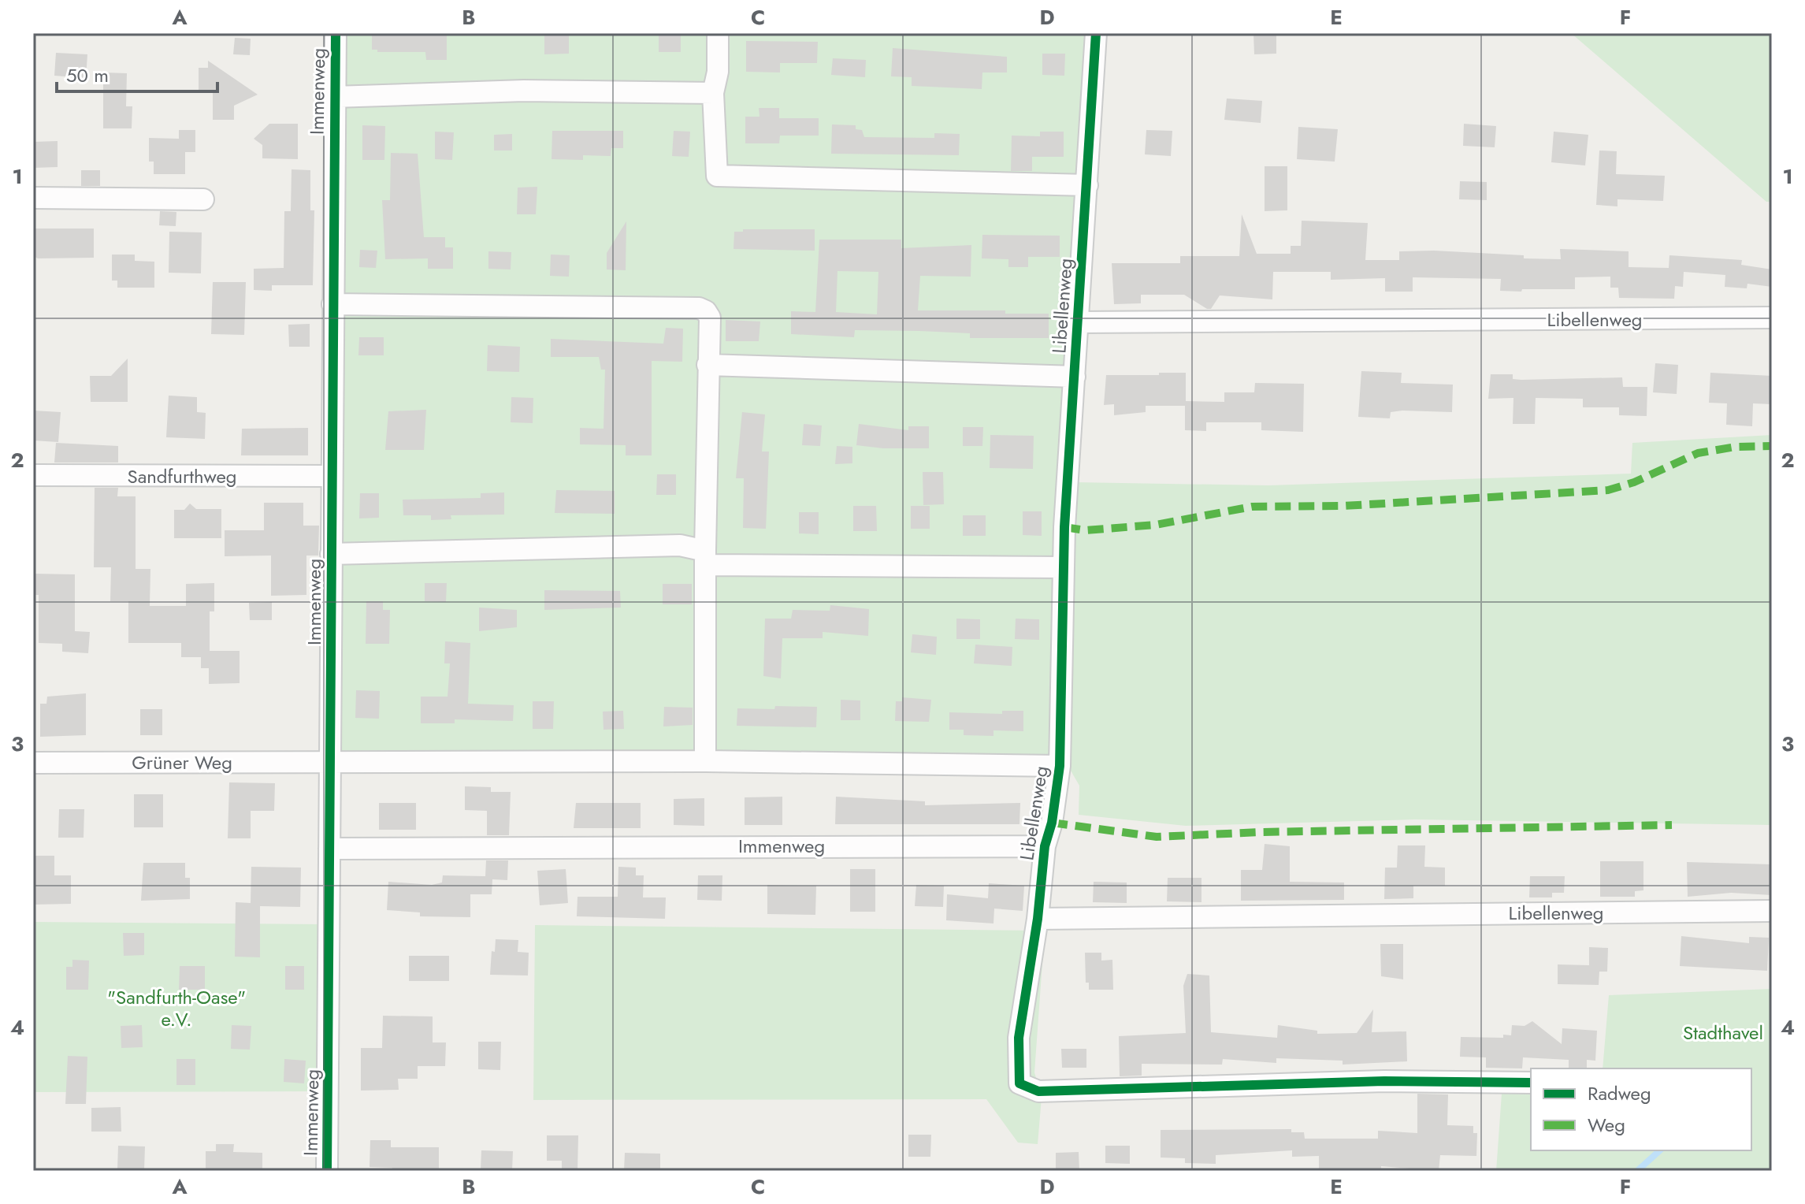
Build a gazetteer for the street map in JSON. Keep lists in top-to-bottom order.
{
  "streets": {
    "street": [
      "Immenweg",
      "Libellenweg",
      "Sandfurthweg",
      "Grüner Weg"
    ]
  },
  "crossings": [
    ["Immenweg", "Libellenweg"],
    ["Immenweg", "Sandfurthweg"],
    ["Immenweg", "Grüner Weg"]
  ],
  "parks": ["\"Sandfurth-Oase\" e.V.", "Stadthavel"],
  "legend": ["Radweg", "Weg"],
  "scale_bar": "50 m",
  "grid": {
    "columns": [
      "A",
      "B",
      "C",
      "D",
      "E",
      "F"
    ],
    "rows": [
      "1",
      "2",
      "3",
      "4"
    ]
  }
}
